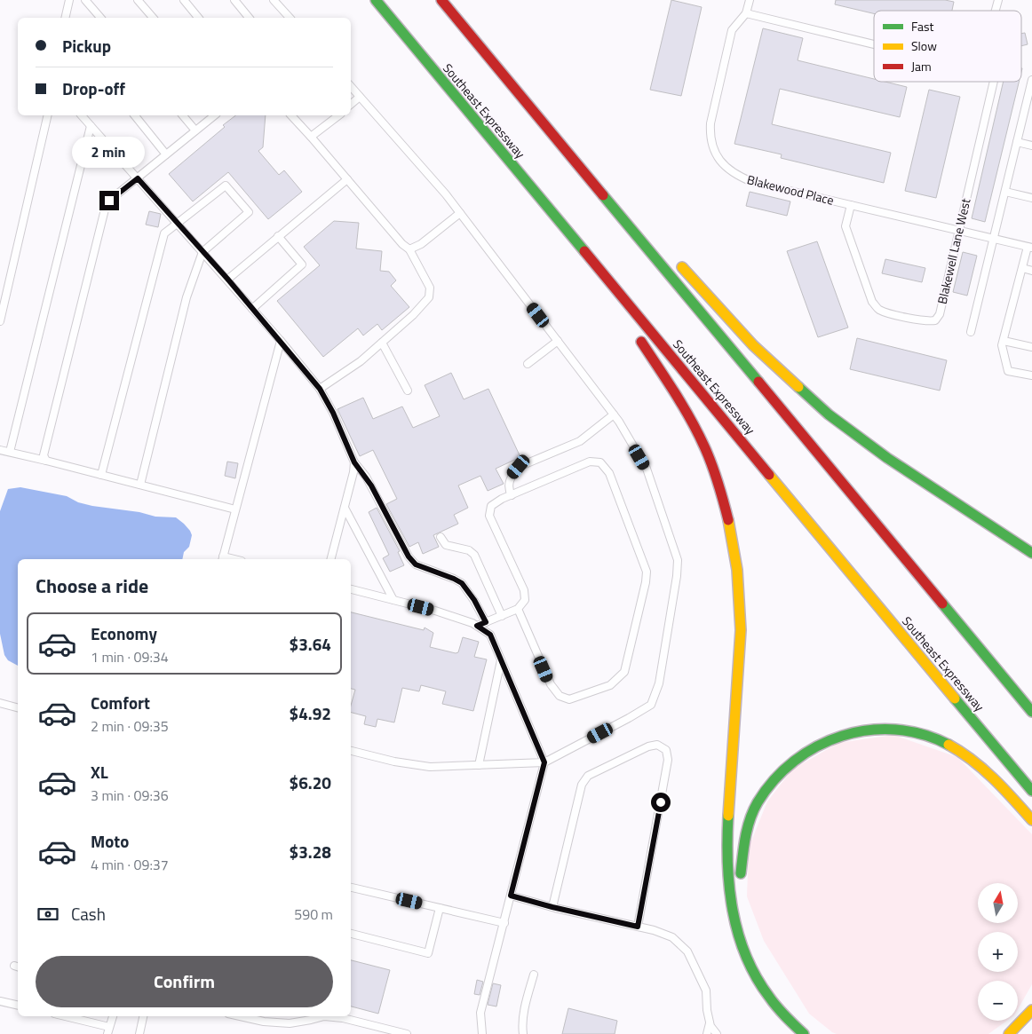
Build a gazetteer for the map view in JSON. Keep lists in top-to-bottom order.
{
  "streets": {
    "highway": ["Southeast Expressway"],
    "lane": ["Blakewood Place", "Blakewell Lane West"]
  },
  "crossings": [
    ["Blakewood Place", "Blakewell Lane West"]
  ],
  "legend": ["Fast", "Slow", "Jam"],
  "north": "top",
  "page": {
    "banner": ["Pickup", "Drop-off"],
    "bubble": "2 min",
    "heading": "Choose a ride",
    "list": [
      {
        "name": "Economy",
        "note": "1 min · 09:34",
        "value": "$3.64"
      },
      {
        "name": "Comfort",
        "note": "2 min · 09:35",
        "value": "$4.92"
      },
      {
        "name": "XL",
        "note": "3 min · 09:36",
        "value": "$6.20"
      },
      {
        "name": "Moto",
        "note": "4 min · 09:37",
        "value": "$3.28"
      }
    ],
    "map_buttons": ["+", "−"],
    "pay": ["Cash", "590 m"],
    "buttons": "Confirm"
  }
}
